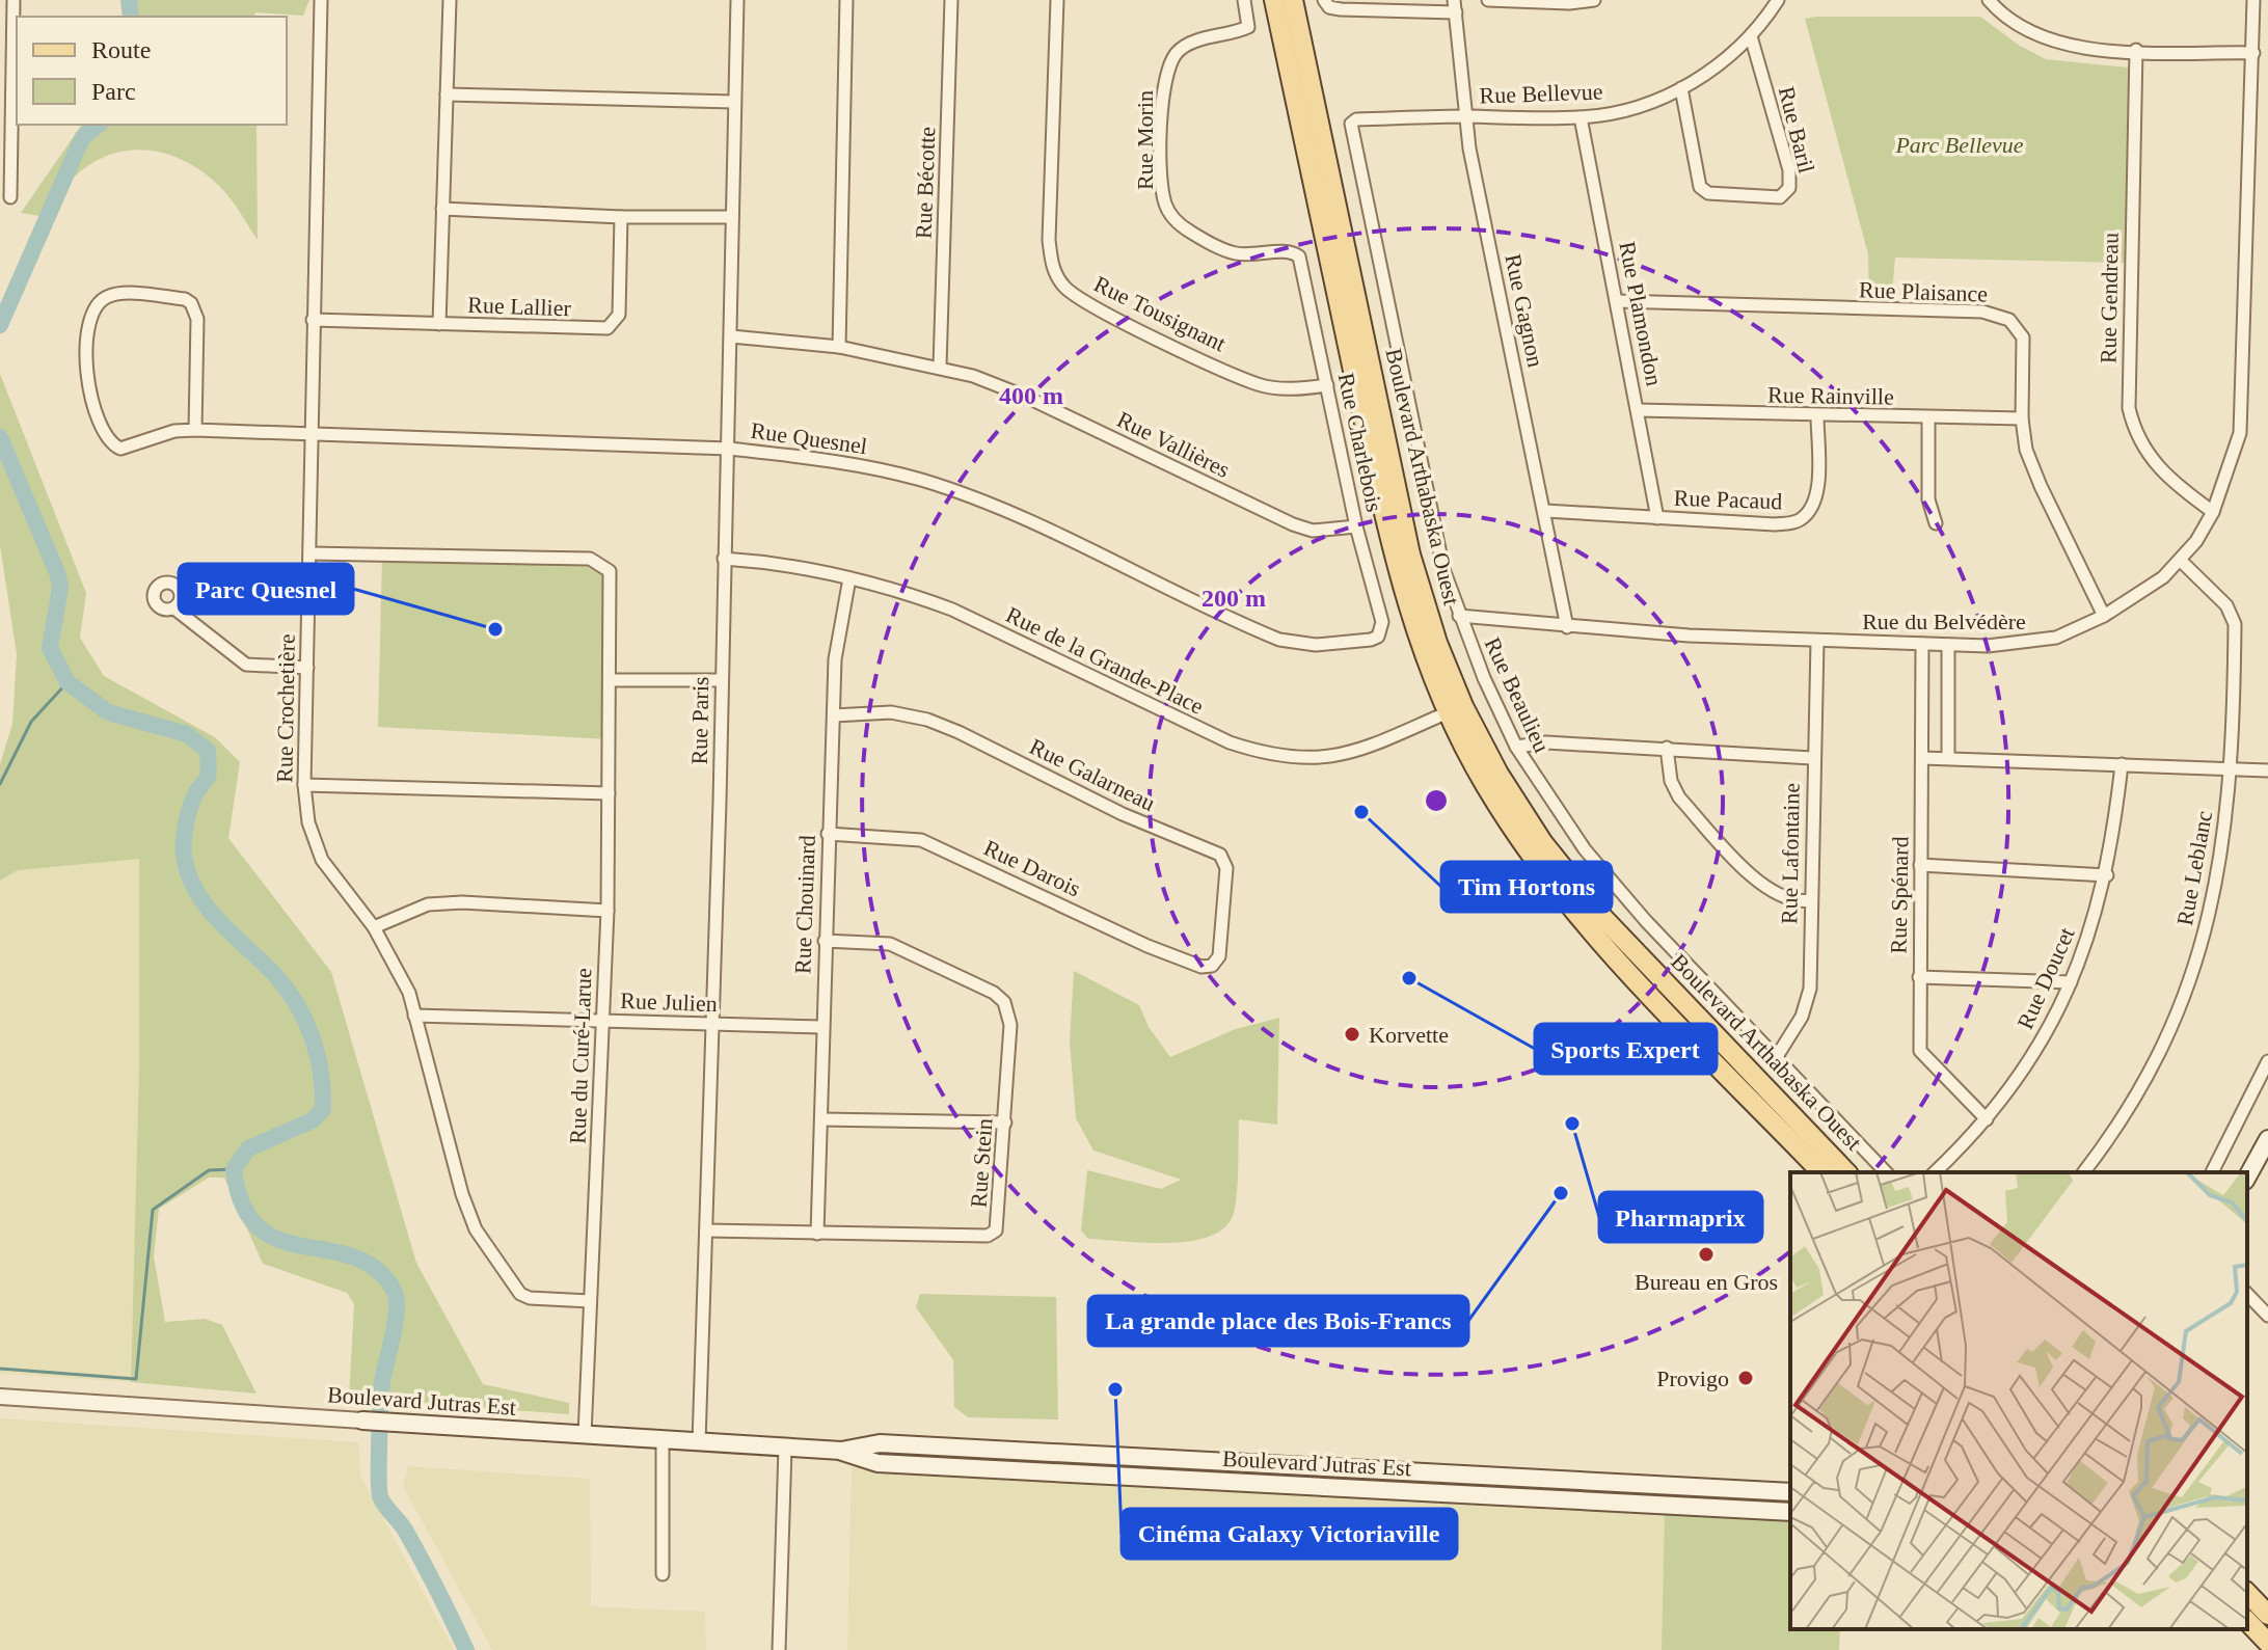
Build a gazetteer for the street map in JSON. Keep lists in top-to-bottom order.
{
  "streets": {
    "main road": ["Boulevard Arthabaska Ouest", "Boulevard Jutras Est"],
    "street": [
      "Rue Bellevue",
      "Rue Baril",
      "Rue Morin",
      "Rue Bécotte",
      "Rue Plaisance",
      "Rue Gendreau",
      "Rue Lallier",
      "Rue Gagnon",
      "Rue Tousignant",
      "Rue Plamondon",
      "Rue Rainville",
      "Rue Quesnel",
      "Rue Charlebois",
      "Rue Vallières",
      "Rue Pacaud",
      "Rue du Belvédère",
      "Rue de la Grande-Place",
      "Rue Beaulieu",
      "Rue Crochetière",
      "Rue Paris",
      "Rue Galarneau",
      "Rue Lafontaine",
      "Rue Darois",
      "Rue Leblanc",
      "Rue Spénard",
      "Rue Chouinard",
      "Rue Doucet",
      "Rue Julien",
      "Rue du Curé-Larue",
      "Rue Stein"
    ]
  },
  "crossings": [
    ["Rue Bellevue", "Rue Baril"],
    ["Rue Bellevue", "Rue Gagnon"],
    ["Rue Bellevue", "Rue Plamondon"],
    ["Rue Bellevue", "Rue Beaulieu"],
    ["Rue Morin", "Rue Charlebois"],
    ["Rue Bécotte", "Rue Vallières"],
    ["Rue Plaisance", "Rue Plamondon"],
    ["Rue Plaisance", "Rue Rainville"],
    ["Rue Plaisance", "Rue du Belvédère"],
    ["Rue Gendreau", "Rue du Belvédère"],
    ["Rue Lallier", "Rue Crochetière"],
    ["Rue Gagnon", "Rue Pacaud"],
    ["Rue Gagnon", "Rue du Belvédère"],
    ["Rue Gagnon", "Rue Beaulieu"],
    ["Rue Tousignant", "Rue Charlebois"],
    ["Rue Plamondon", "Rue Rainville"],
    ["Rue Plamondon", "Rue Pacaud"],
    ["Rue Rainville", "Rue Pacaud"],
    ["Rue Quesnel", "Rue Charlebois"],
    ["Rue Quesnel", "Rue Crochetière"],
    ["Rue Quesnel", "Rue Paris"],
    ["Rue Charlebois", "Rue Vallières"],
    ["Rue Vallières", "Rue Paris"],
    ["Boulevard Arthabaska Ouest", "Rue de la Grande-Place"],
    ["Rue du Belvédère", "Rue Beaulieu"],
    ["Rue du Belvédère", "Rue Lafontaine"],
    ["Rue du Belvédère", "Rue Leblanc"],
    ["Rue du Belvédère", "Rue Spénard"],
    ["Rue de la Grande-Place", "Rue Paris"],
    ["Rue de la Grande-Place", "Rue Chouinard"],
    ["Rue Beaulieu", "Rue Lafontaine"],
    ["Rue Crochetière", "Rue Julien"],
    ["Rue Crochetière", "Rue du Curé-Larue"],
    ["Rue Paris", "Rue Julien"],
    ["Rue Paris", "Rue Stein"],
    ["Rue Paris", "Boulevard Jutras Est"],
    ["Rue Galarneau", "Rue Darois"],
    ["Rue Galarneau", "Rue Chouinard"],
    ["Rue Darois", "Rue Chouinard"],
    ["Rue Spénard", "Rue Doucet"],
    ["Rue Chouinard", "Rue Julien"],
    ["Rue Chouinard", "Rue Stein"],
    ["Rue Julien", "Rue du Curé-Larue"],
    ["Rue du Curé-Larue", "Boulevard Jutras Est"]
  ],
  "parks": ["Parc Bellevue"],
  "places": [
    "Parc Quesnel",
    "Tim Hortons",
    "Sports Expert",
    "Korvette",
    "Pharmaprix",
    "La grande place des Bois-Francs",
    "Bureau en Gros",
    "Provigo",
    "Cinéma Galaxy Victoriaville"
  ],
  "legend": ["Route", "Parc"],
  "rings": ["400 m", "200 m"]
}
